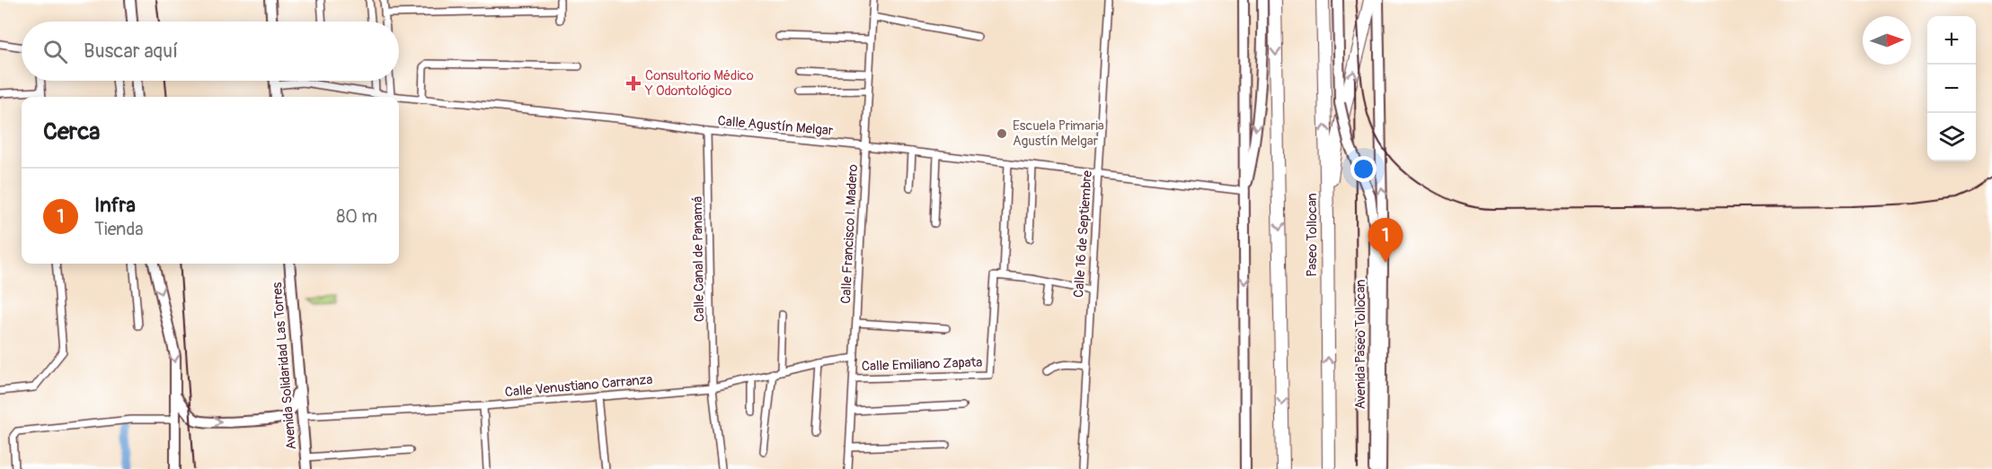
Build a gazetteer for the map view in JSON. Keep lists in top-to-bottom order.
{
  "streets": {
    "highway": ["Paseo Tollocan"],
    "main road": ["Avenida Paseo Tollocan", "Avenida Solidaridad Las Torres"],
    "street": [
      "Calle Agustín Melgar",
      "Calle Francisco I. Madero",
      "Calle 16 de Septiembre",
      "Calle Canal de Panamá",
      "Calle Emiliano Zapata",
      "Calle Venustiano Carranza"
    ]
  },
  "crossings": [
    ["Calle Agustín Melgar", "Calle Francisco I. Madero"],
    ["Calle Agustín Melgar", "Calle 16 de Septiembre"],
    ["Calle Agustín Melgar", "Calle Canal de Panamá"],
    ["Calle Francisco I. Madero", "Calle Emiliano Zapata"],
    ["Calle Francisco I. Madero", "Calle Venustiano Carranza"],
    ["Calle Canal de Panamá", "Calle Venustiano Carranza"],
    ["Avenida Solidaridad Las Torres", "Calle Venustiano Carranza"]
  ],
  "places": {
    "health": ["Consultorio Médico Y Odontológico"],
    "other": ["Escuela Primaria Agustín Melgar"]
  },
  "north": "right",
  "page": {
    "map_buttons": ["+", "−"],
    "search": "Buscar aquí",
    "heading": "Cerca",
    "list": [
      {
        "mark": "1",
        "name": "Infra",
        "note": "Tienda",
        "value": "80 m"
      }
    ],
    "pins": "1"
  }
}
